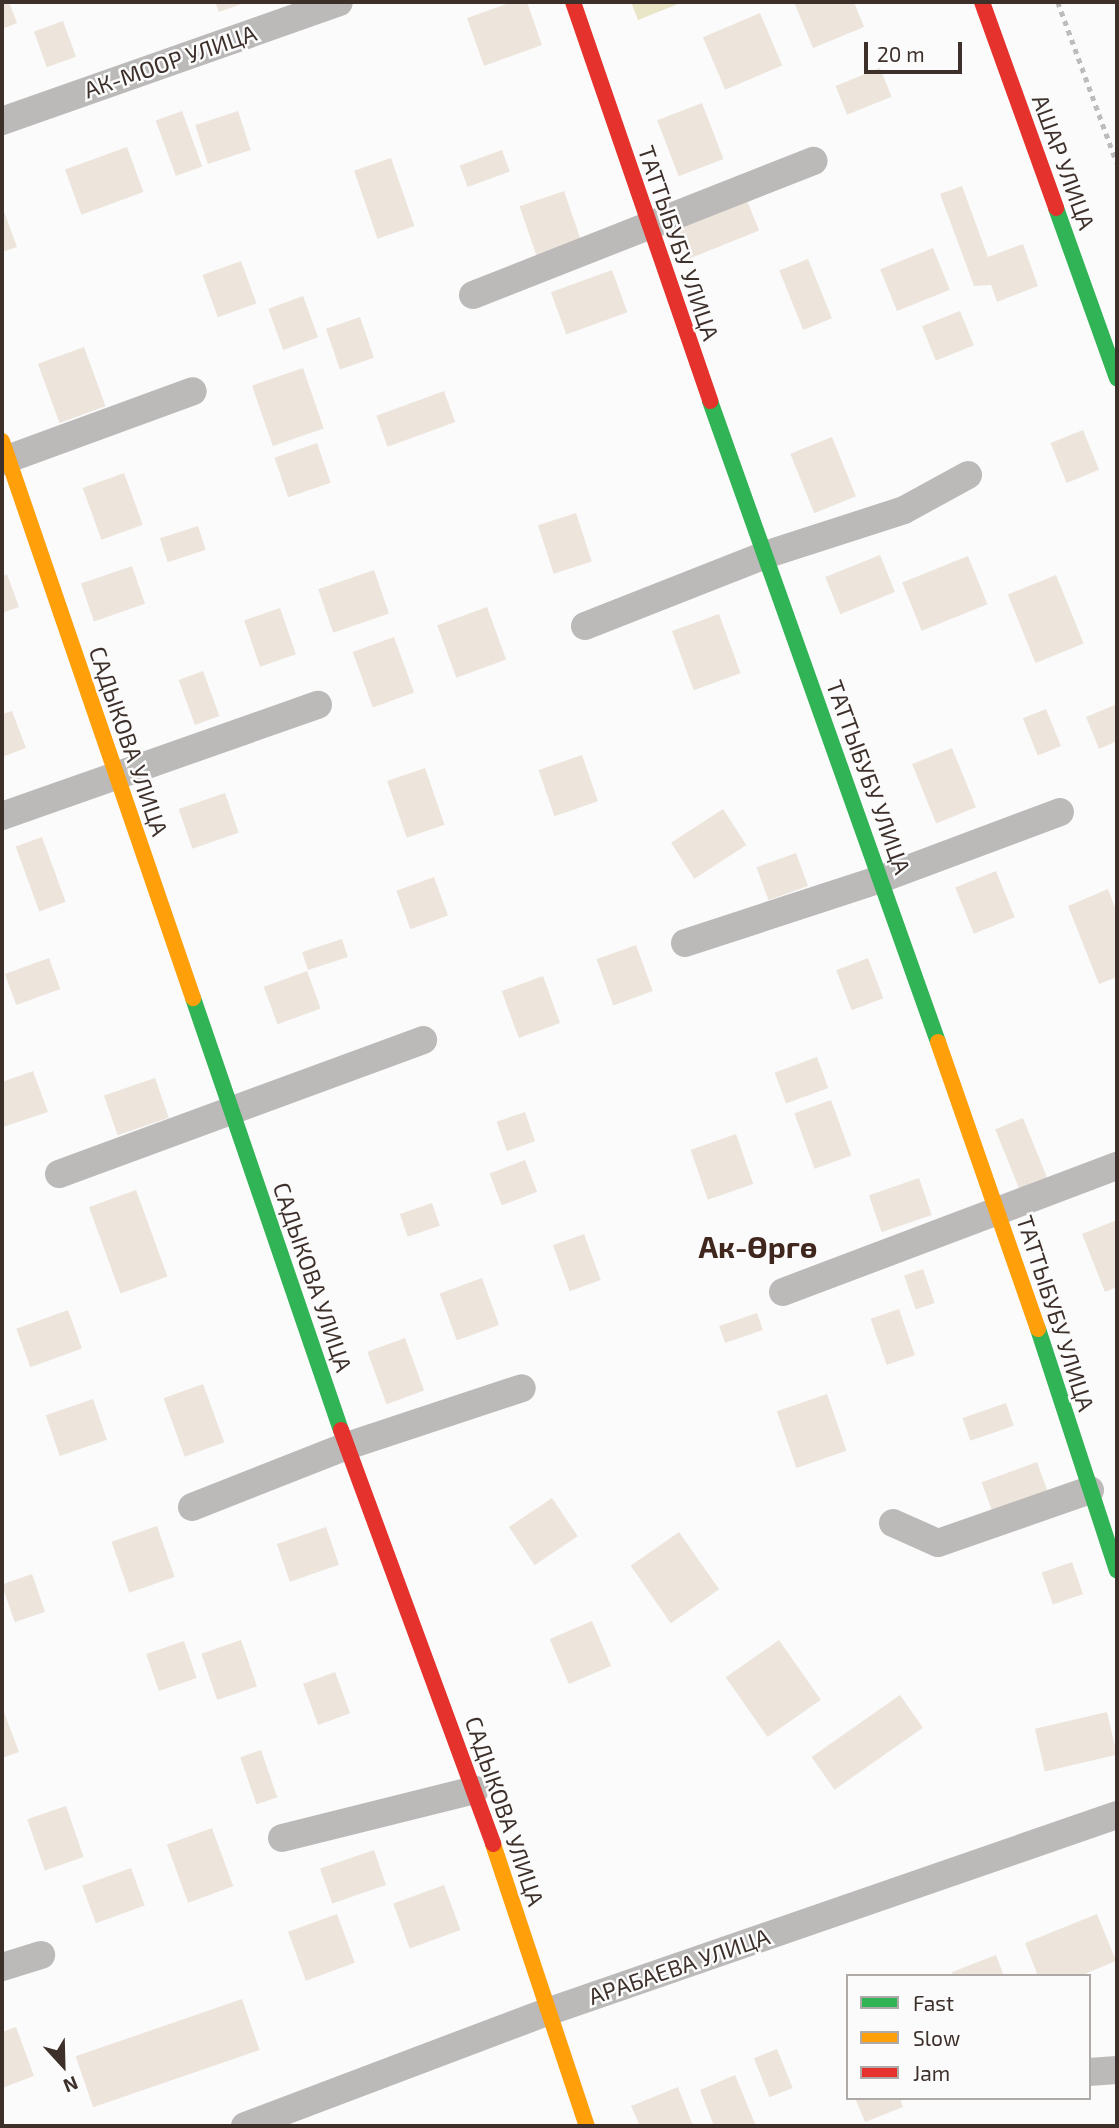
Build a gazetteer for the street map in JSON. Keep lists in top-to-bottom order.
{
  "streets": {
    "street": [
      "АК-МООР УЛИЦА",
      "АШАР УЛИЦА",
      "ТАТТЫБУБУ УЛИЦА",
      "САДЫКОВА УЛИЦА",
      "АРАБАЕВА УЛИЦА"
    ]
  },
  "crossings": [
    ["САДЫКОВА УЛИЦА", "АРАБАЕВА УЛИЦА"]
  ],
  "districts": ["Ак-Өргө"],
  "legend": ["Fast", "Slow", "Jam"],
  "scale_bar": "20 m",
  "north": "bottom"
}
